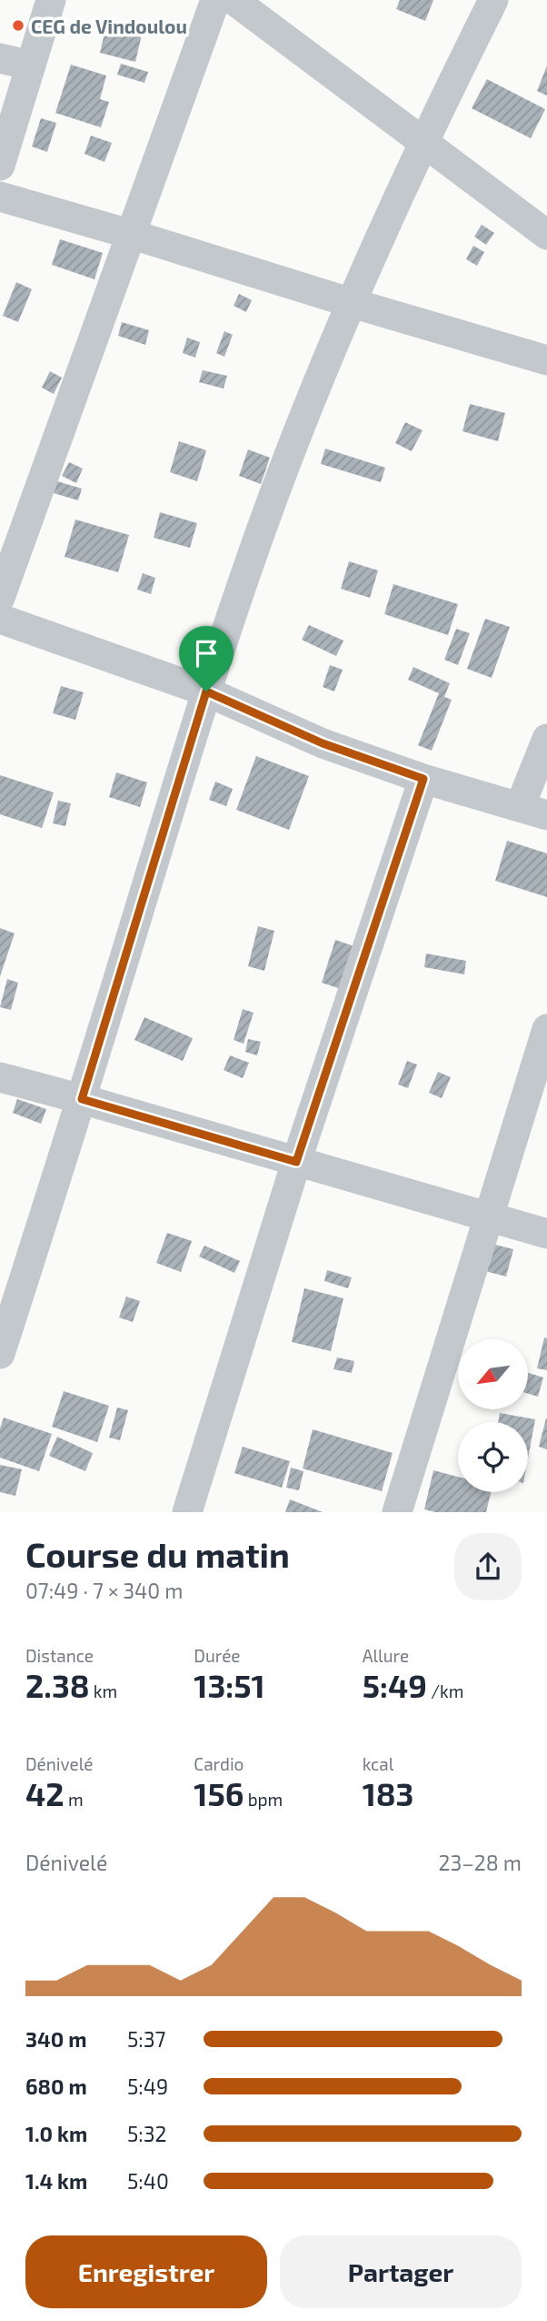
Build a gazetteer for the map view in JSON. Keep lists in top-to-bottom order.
{
  "places": ["CEG de Vindoulou"],
  "north": "bottom left",
  "page": {
    "heading": ["Course du matin", "07:49 · 7 × 340 m"],
    "stats": [
      ["Distance", "2.38 km"],
      ["Durée", "13:51"],
      ["Allure", "5:49 /km"],
      ["Dénivelé", "42 m"],
      ["Cardio", "156 bpm"],
      ["kcal", "183"]
    ],
    "chart": ["Dénivelé", "23–28 m"],
    "list": [
      {
        "name": "340 m",
        "note": "5:37"
      },
      {
        "name": "680 m",
        "note": "5:49"
      },
      {
        "name": "1.0 km",
        "note": "5:32"
      },
      {
        "name": "1.4 km",
        "note": "5:40"
      }
    ],
    "buttons": ["Enregistrer", "Partager"]
  }
}
